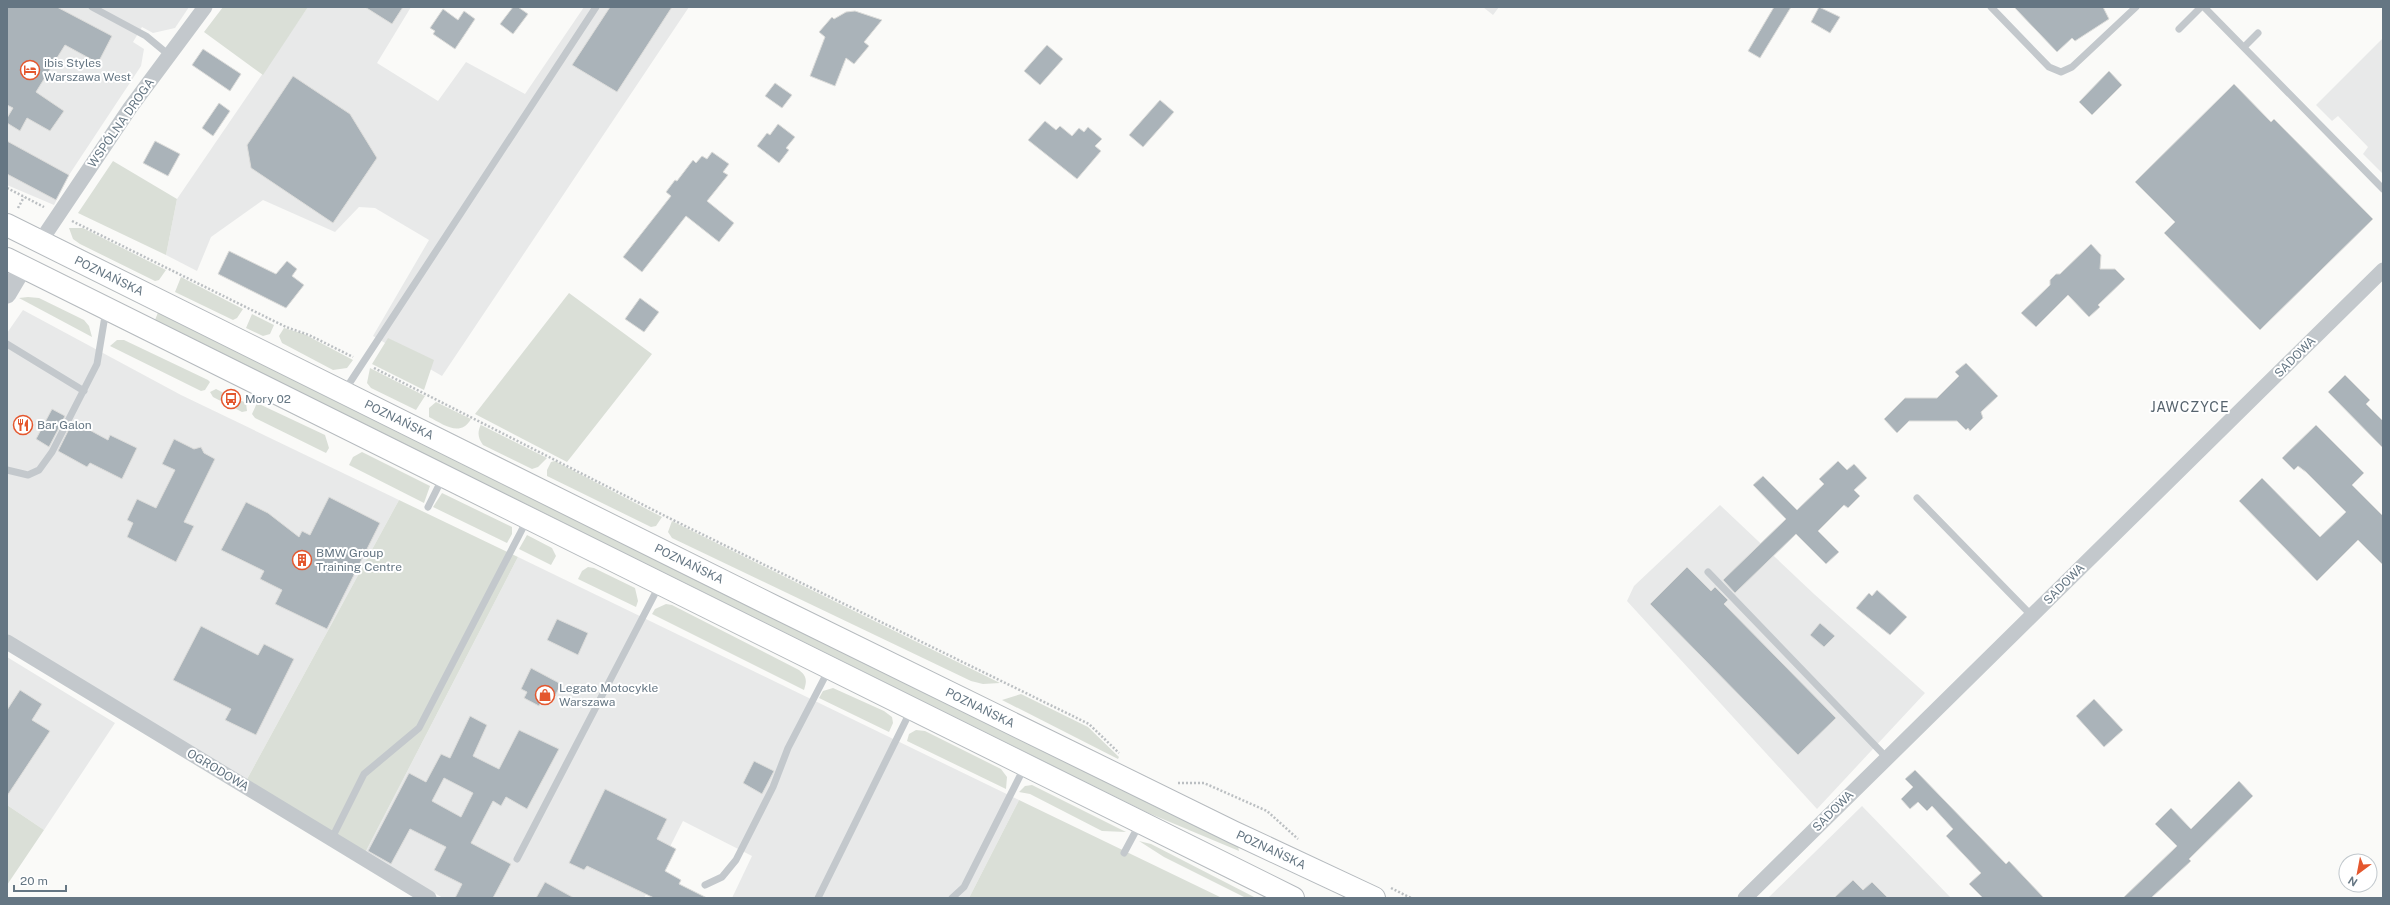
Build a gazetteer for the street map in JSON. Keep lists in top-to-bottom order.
{
  "streets": {
    "main road": ["POZNAŃSKA"],
    "street": ["WSPÓLNA DROGA", "SADOWA", "OGRODOWA"]
  },
  "crossings": [
    ["WSPÓLNA DROGA", "POZNAŃSKA"]
  ],
  "districts": ["JAWCZYCE"],
  "places": {
    "hotel": ["ibis Styles Warszawa West"],
    "bus stop": ["Mory 02"],
    "restaurant": ["Bar Galon"],
    "building": ["BMW Group Training Centre"],
    "shop": ["Legato Motocykle Warszawa"]
  },
  "scale_bar": "20 m",
  "north": "bottom left"
}
